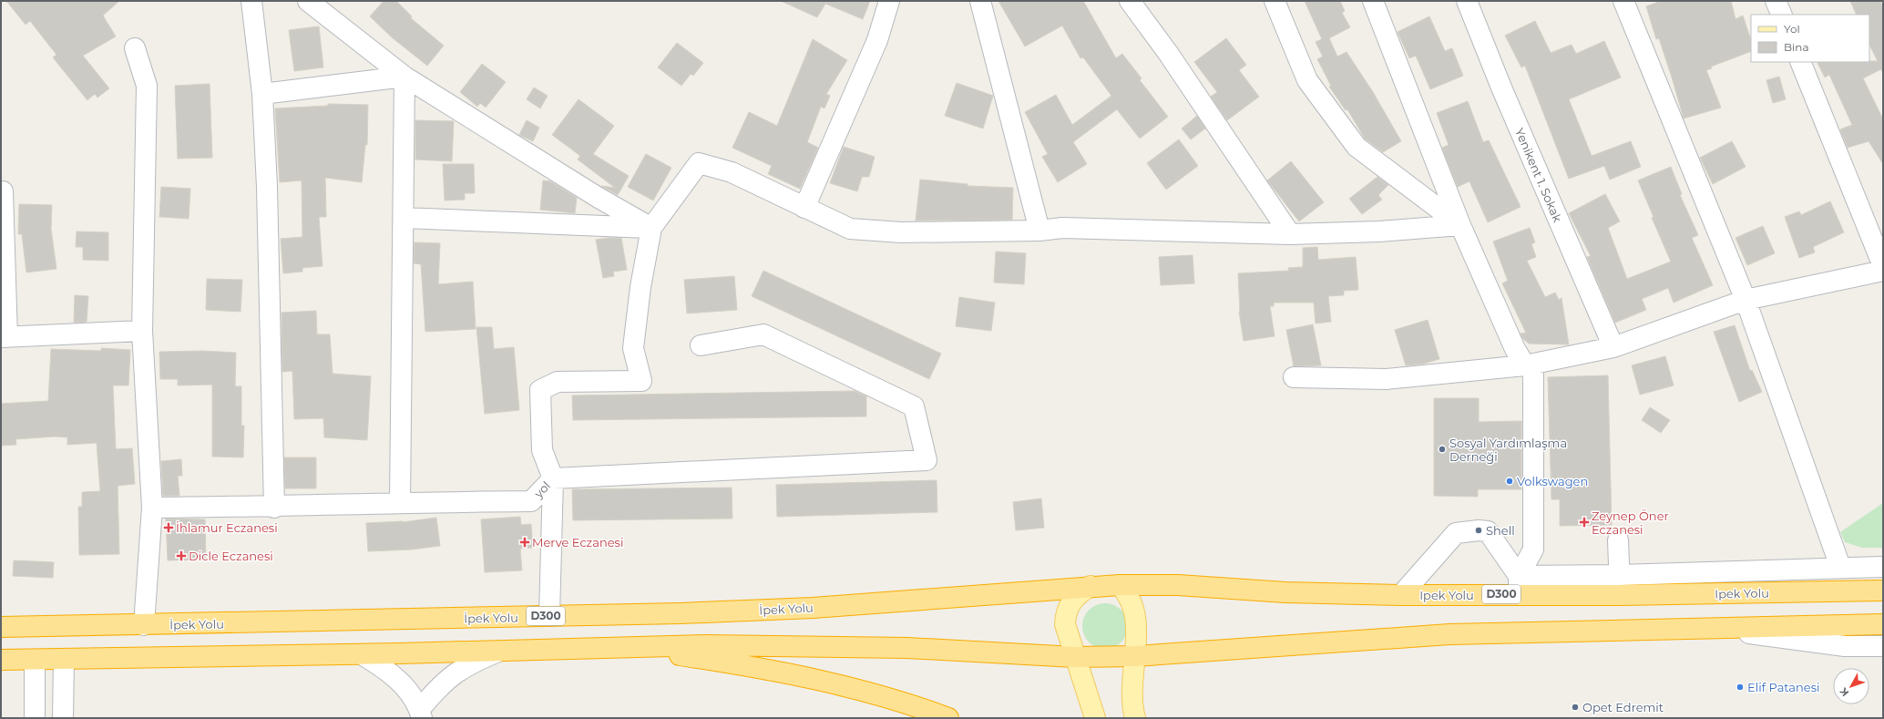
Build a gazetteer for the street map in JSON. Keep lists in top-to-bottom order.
{
  "streets": {
    "highway": ["Ipek Yolu", "D300", "İpek Yolu"],
    "street": ["Yenikent 1. Sokak", "yol"]
  },
  "crossings": [
    ["Ipek Yolu", "İpek Yolu"]
  ],
  "places": {
    "other": [
      "Sosyal Yardımlaşma Derneği",
      "Volkswagen",
      "Shell",
      "Elif Patanesi",
      "Opet Edremit"
    ],
    "health": [
      "Zeynep Öner Eczanesi",
      "İhlamur Eczanesi",
      "Merve Eczanesi",
      "Dicle Eczanesi"
    ]
  },
  "legend": ["Yol", "Bina"],
  "north": "bottom left"
}
